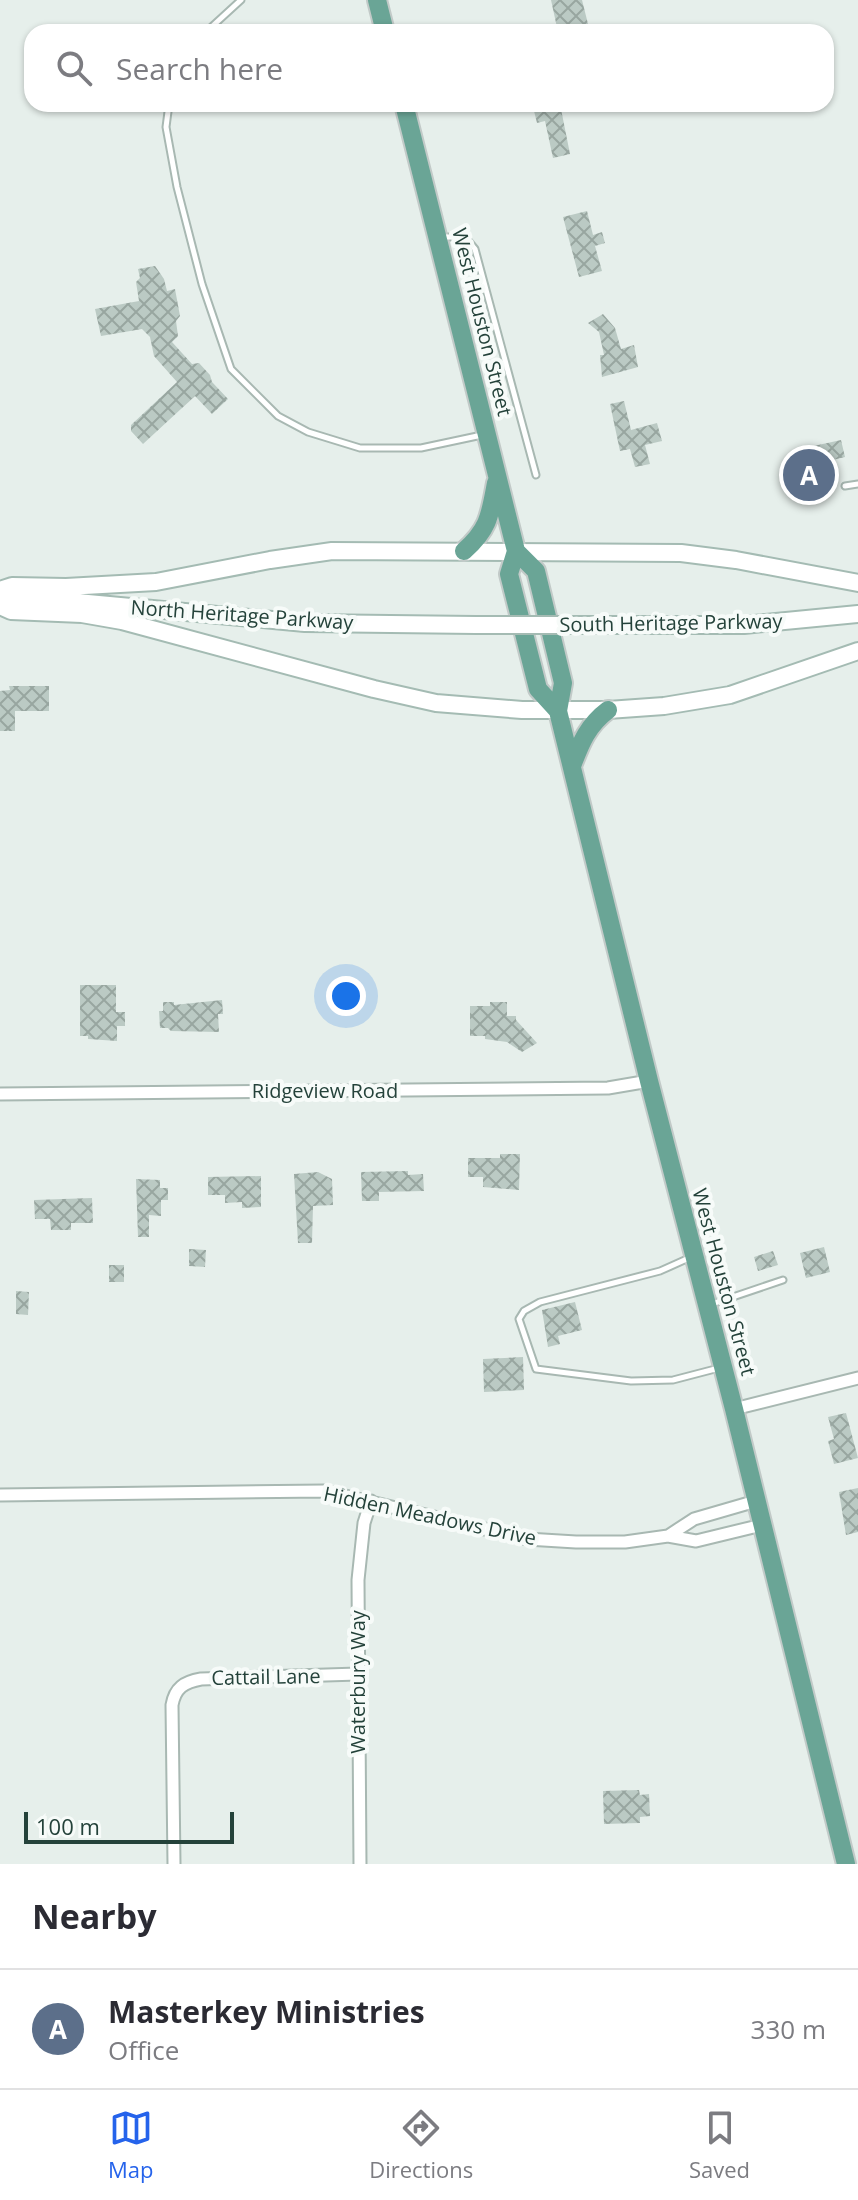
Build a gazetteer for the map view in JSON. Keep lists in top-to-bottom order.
{
  "streets": {
    "main road": ["West Houston Street", "North Heritage Parkway", "South Heritage Parkway"],
    "street": [
      "Ridgeview Road",
      "Hidden Meadows Drive",
      "Cattail Lane",
      "Waterbury Way"
    ]
  },
  "crossings": [
    ["West Houston Street", "Ridgeview Road"],
    ["West Houston Street", "Hidden Meadows Drive"],
    ["North Heritage Parkway", "South Heritage Parkway"],
    ["Hidden Meadows Drive", "Waterbury Way"],
    ["Cattail Lane", "Waterbury Way"]
  ],
  "scale_bar": "100 m",
  "page": {
    "search": "Search here",
    "pins": "A",
    "scale": "100 m",
    "heading": "Nearby",
    "list": [
      {
        "mark": "A",
        "name": "Masterkey Ministries",
        "note": "Office",
        "value": "330 m"
      }
    ],
    "nav": ["Map", "Directions", "Saved"]
  }
}
